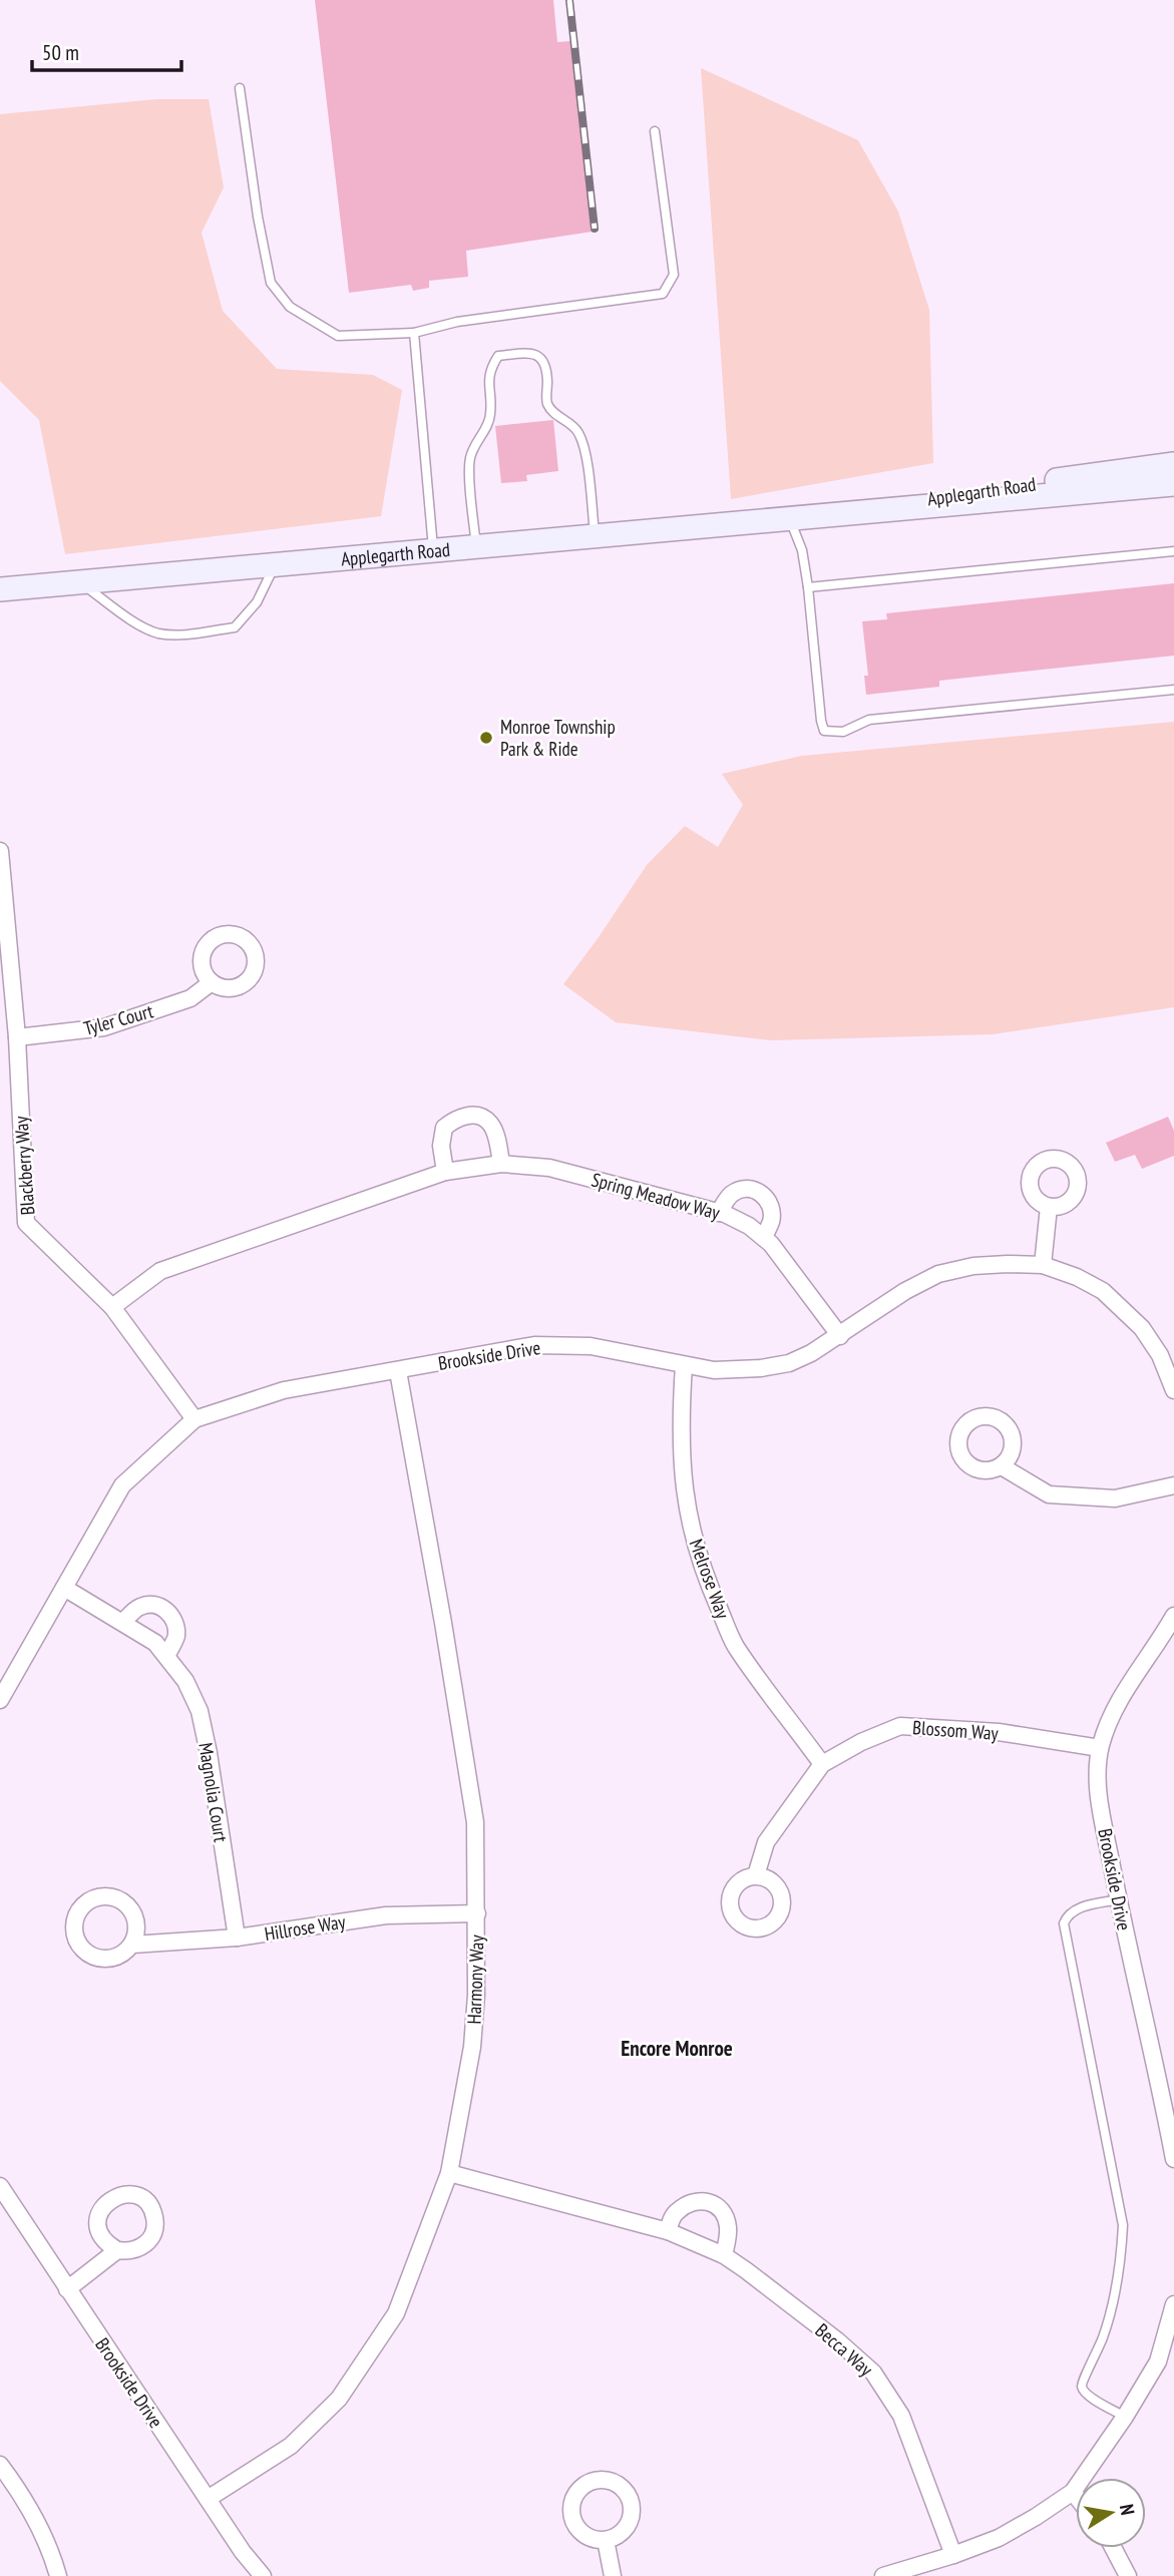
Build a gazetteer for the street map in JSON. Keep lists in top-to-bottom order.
{
  "streets": {
    "main road": ["Applegarth Road"],
    "street": [
      "Tyler Court",
      "Blackberry Way",
      "Spring Meadow Way",
      "Brookside Drive",
      "Melrose Way",
      "Blossom Way",
      "Magnolia Court",
      "Hillrose Way",
      "Harmony Way",
      "Becca Way"
    ]
  },
  "crossings": [
    ["Tyler Court", "Blackberry Way"],
    ["Blackberry Way", "Spring Meadow Way"],
    ["Blackberry Way", "Brookside Drive"],
    ["Spring Meadow Way", "Brookside Drive"],
    ["Brookside Drive", "Melrose Way"],
    ["Brookside Drive", "Blossom Way"],
    ["Brookside Drive", "Magnolia Court"],
    ["Brookside Drive", "Harmony Way"],
    ["Melrose Way", "Blossom Way"],
    ["Magnolia Court", "Hillrose Way"],
    ["Hillrose Way", "Harmony Way"],
    ["Harmony Way", "Becca Way"]
  ],
  "districts": ["Encore Monroe"],
  "places": ["Monroe Township Park & Ride"],
  "scale_bar": "50 m",
  "north": "right"
}
